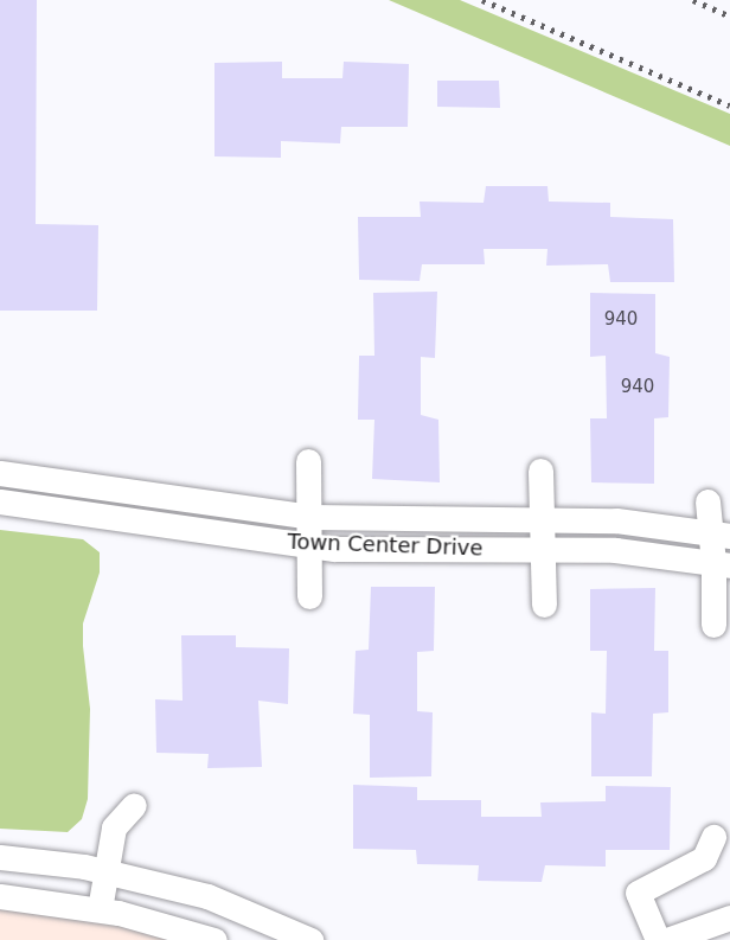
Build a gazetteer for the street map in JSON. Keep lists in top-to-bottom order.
{
  "streets": {
    "street": ["Town Center Drive"]
  },
  "house_numbers": ["940", "940"]
}
